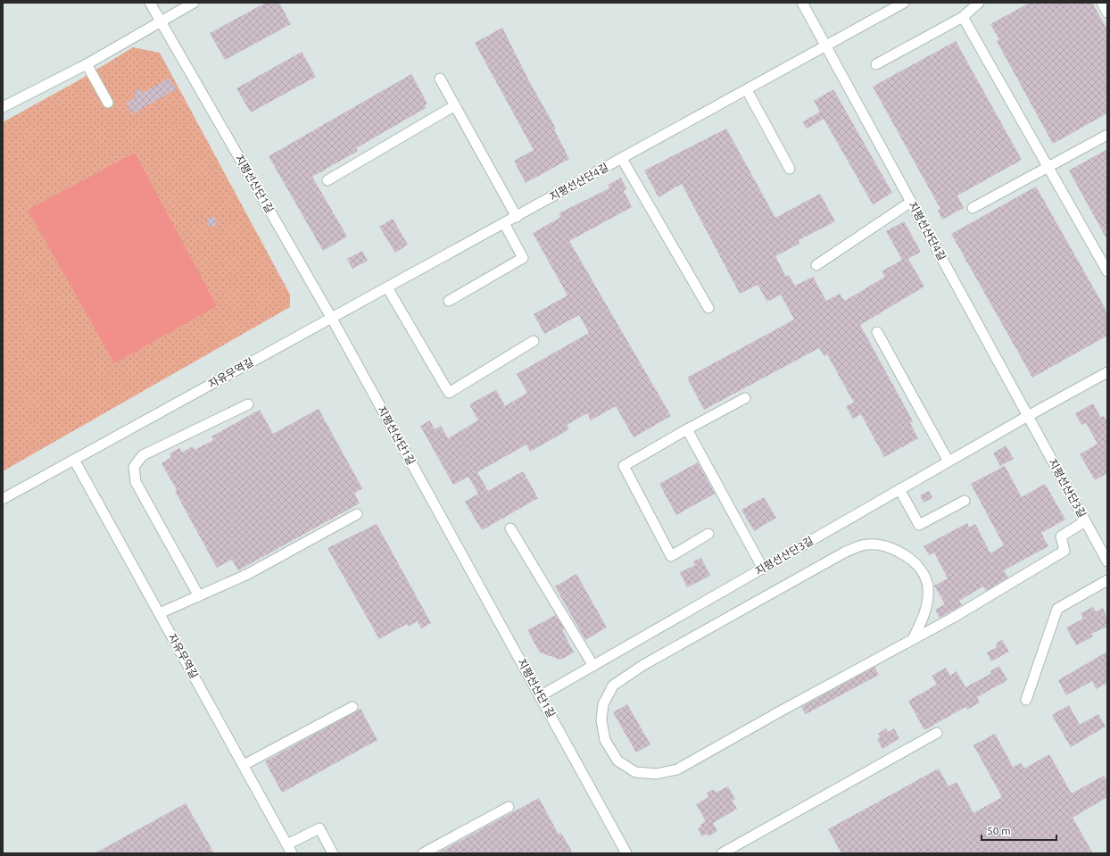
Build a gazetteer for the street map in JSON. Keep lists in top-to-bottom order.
{
  "streets": {
    "street": [
      "지평선산단4길",
      "지평선산단1길",
      "자유무역길",
      "지평선산단3길"
    ]
  },
  "crossings": [
    ["지평선산단4길", "지평선산단1길"],
    ["지평선산단4길", "자유무역길"],
    ["지평선산단4길", "지평선산단3길"],
    ["지평선산단1길", "자유무역길"],
    ["지평선산단1길", "지평선산단3길"]
  ],
  "scale_bar": "50 m"
}
